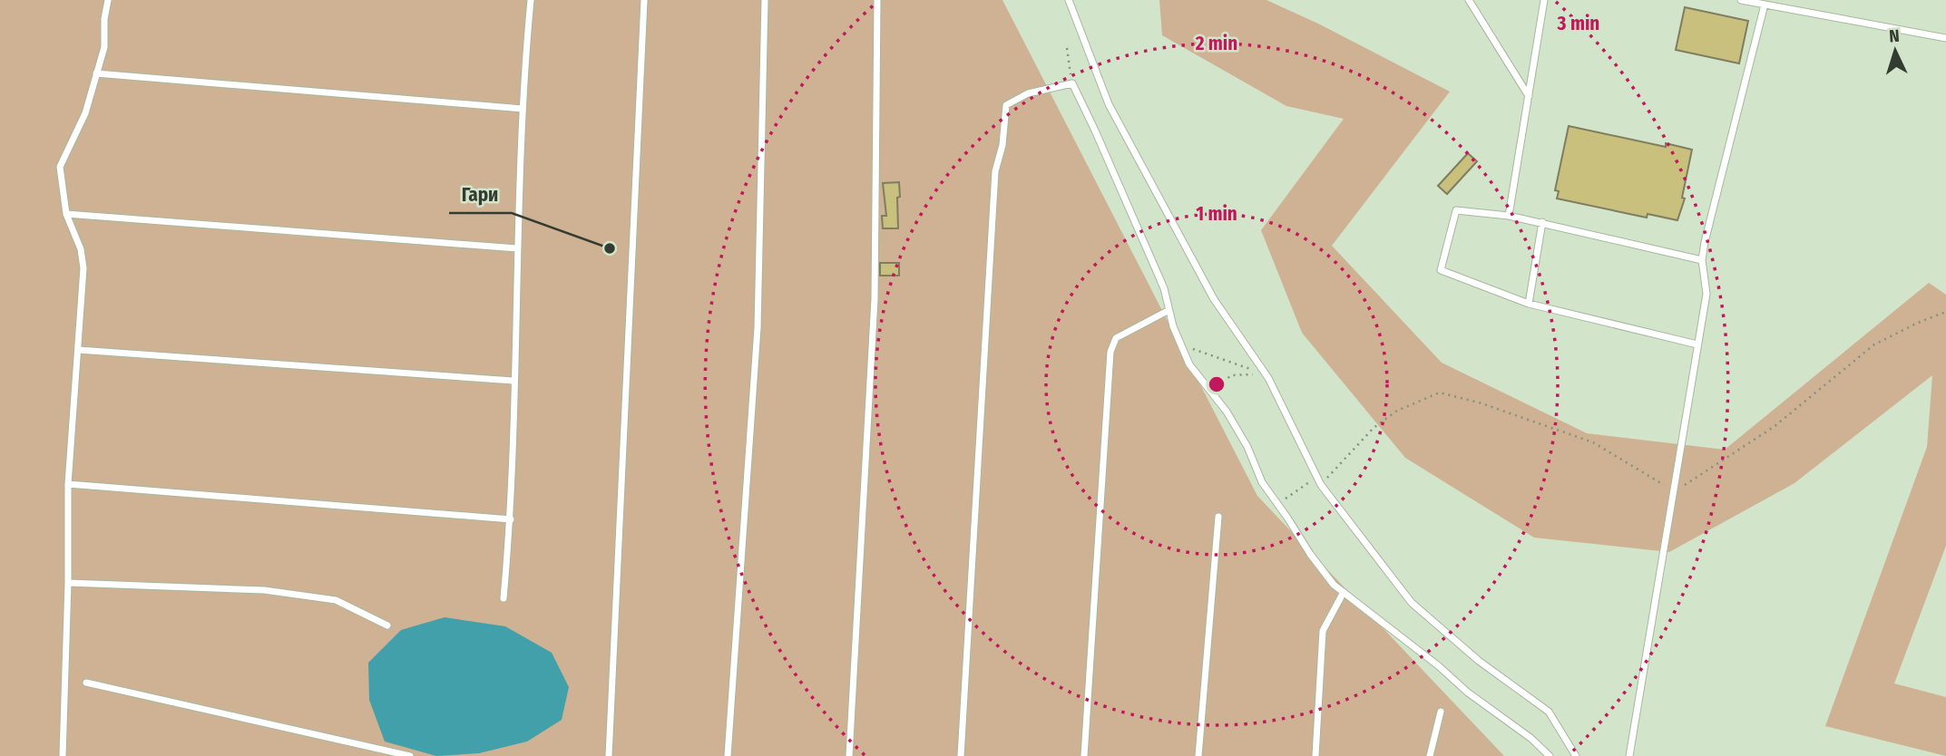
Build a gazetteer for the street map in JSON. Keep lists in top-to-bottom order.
{
  "places": ["Гари"],
  "north": "top",
  "rings": ["3 min", "2 min", "1 min"]
}
